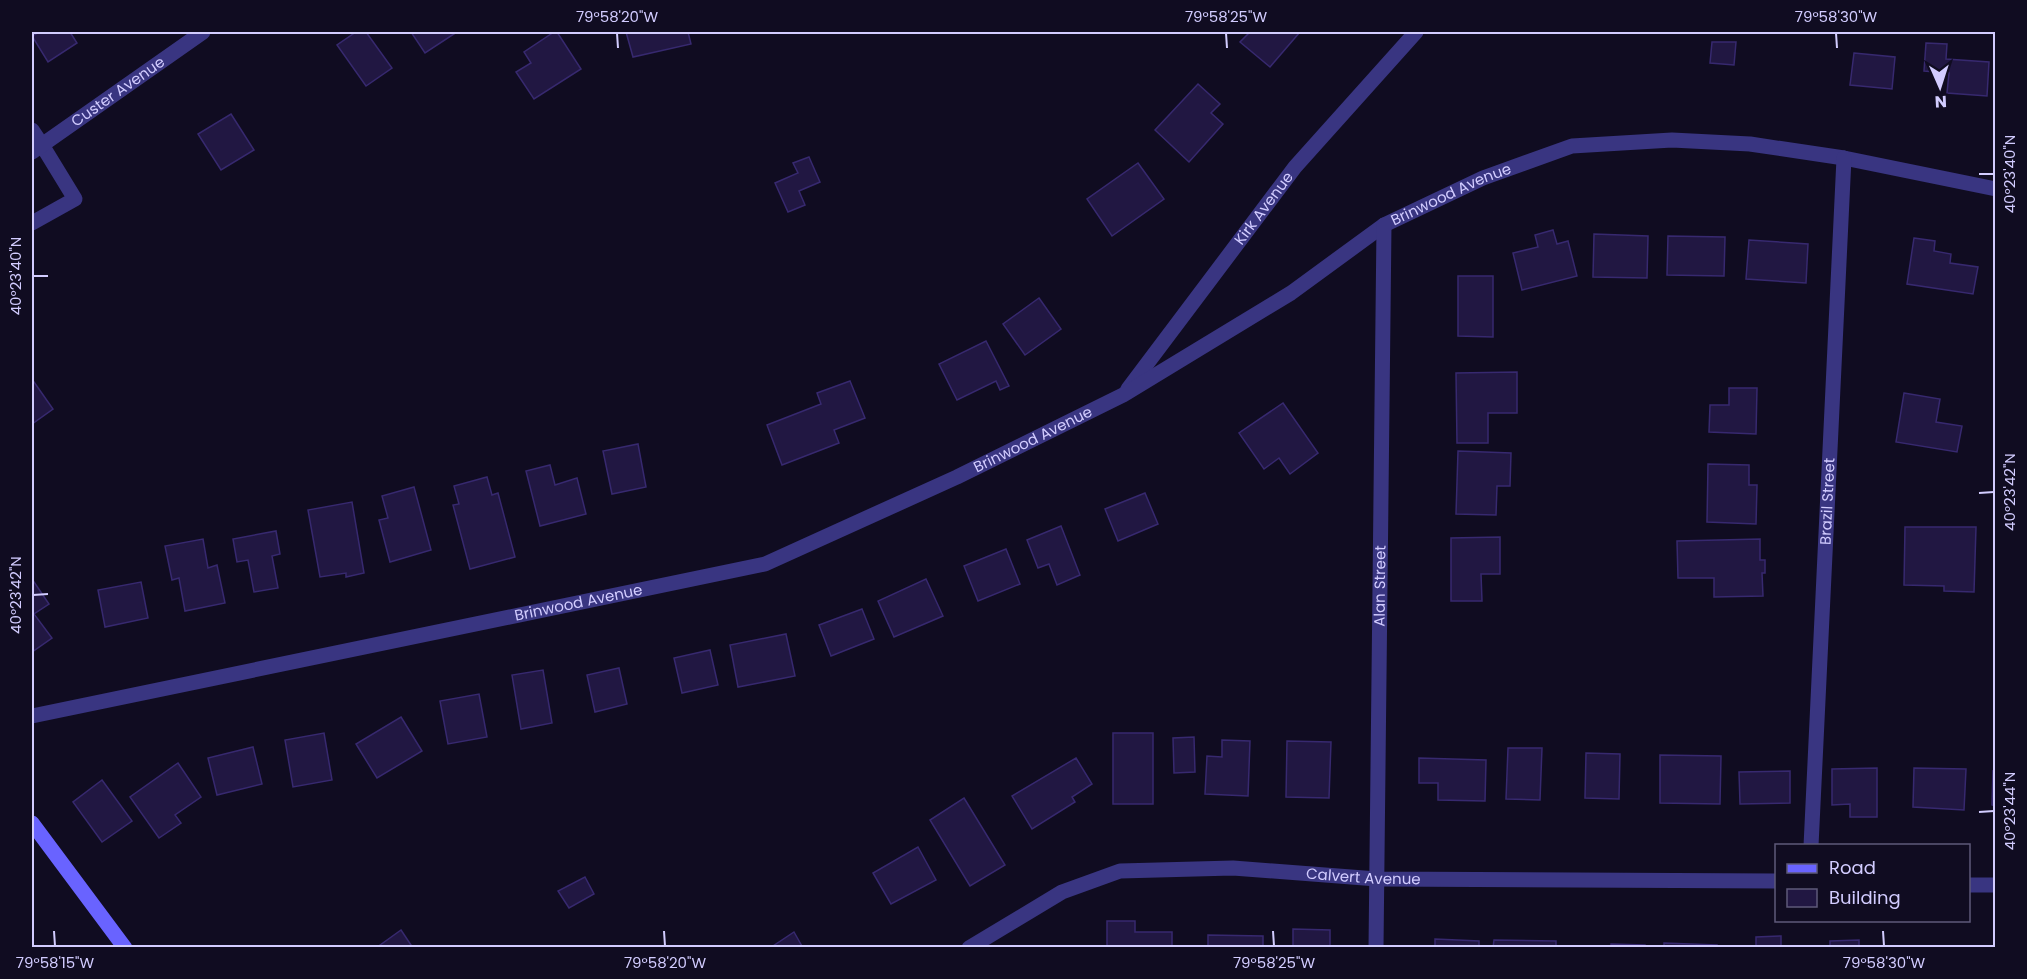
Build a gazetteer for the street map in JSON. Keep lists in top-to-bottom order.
{
  "streets": {
    "street": [
      "Custer Avenue",
      "Brinwood Avenue",
      "Kirk Avenue",
      "Brazil Street",
      "Alan Street",
      "Calvert Avenue"
    ]
  },
  "crossings": [
    ["Brinwood Avenue", "Kirk Avenue"],
    ["Brinwood Avenue", "Brazil Street"],
    ["Brinwood Avenue", "Alan Street"],
    ["Alan Street", "Calvert Avenue"]
  ],
  "legend": ["Road", "Building"],
  "north": "bottom",
  "coordinates": [
    "79°58'20\"W",
    "79°58'25\"W",
    "79°58'30\"W",
    "40°23'40\"N",
    "40°23'42\"N",
    "40°23'44\"N",
    "79°58'15\"W"
  ]
}
